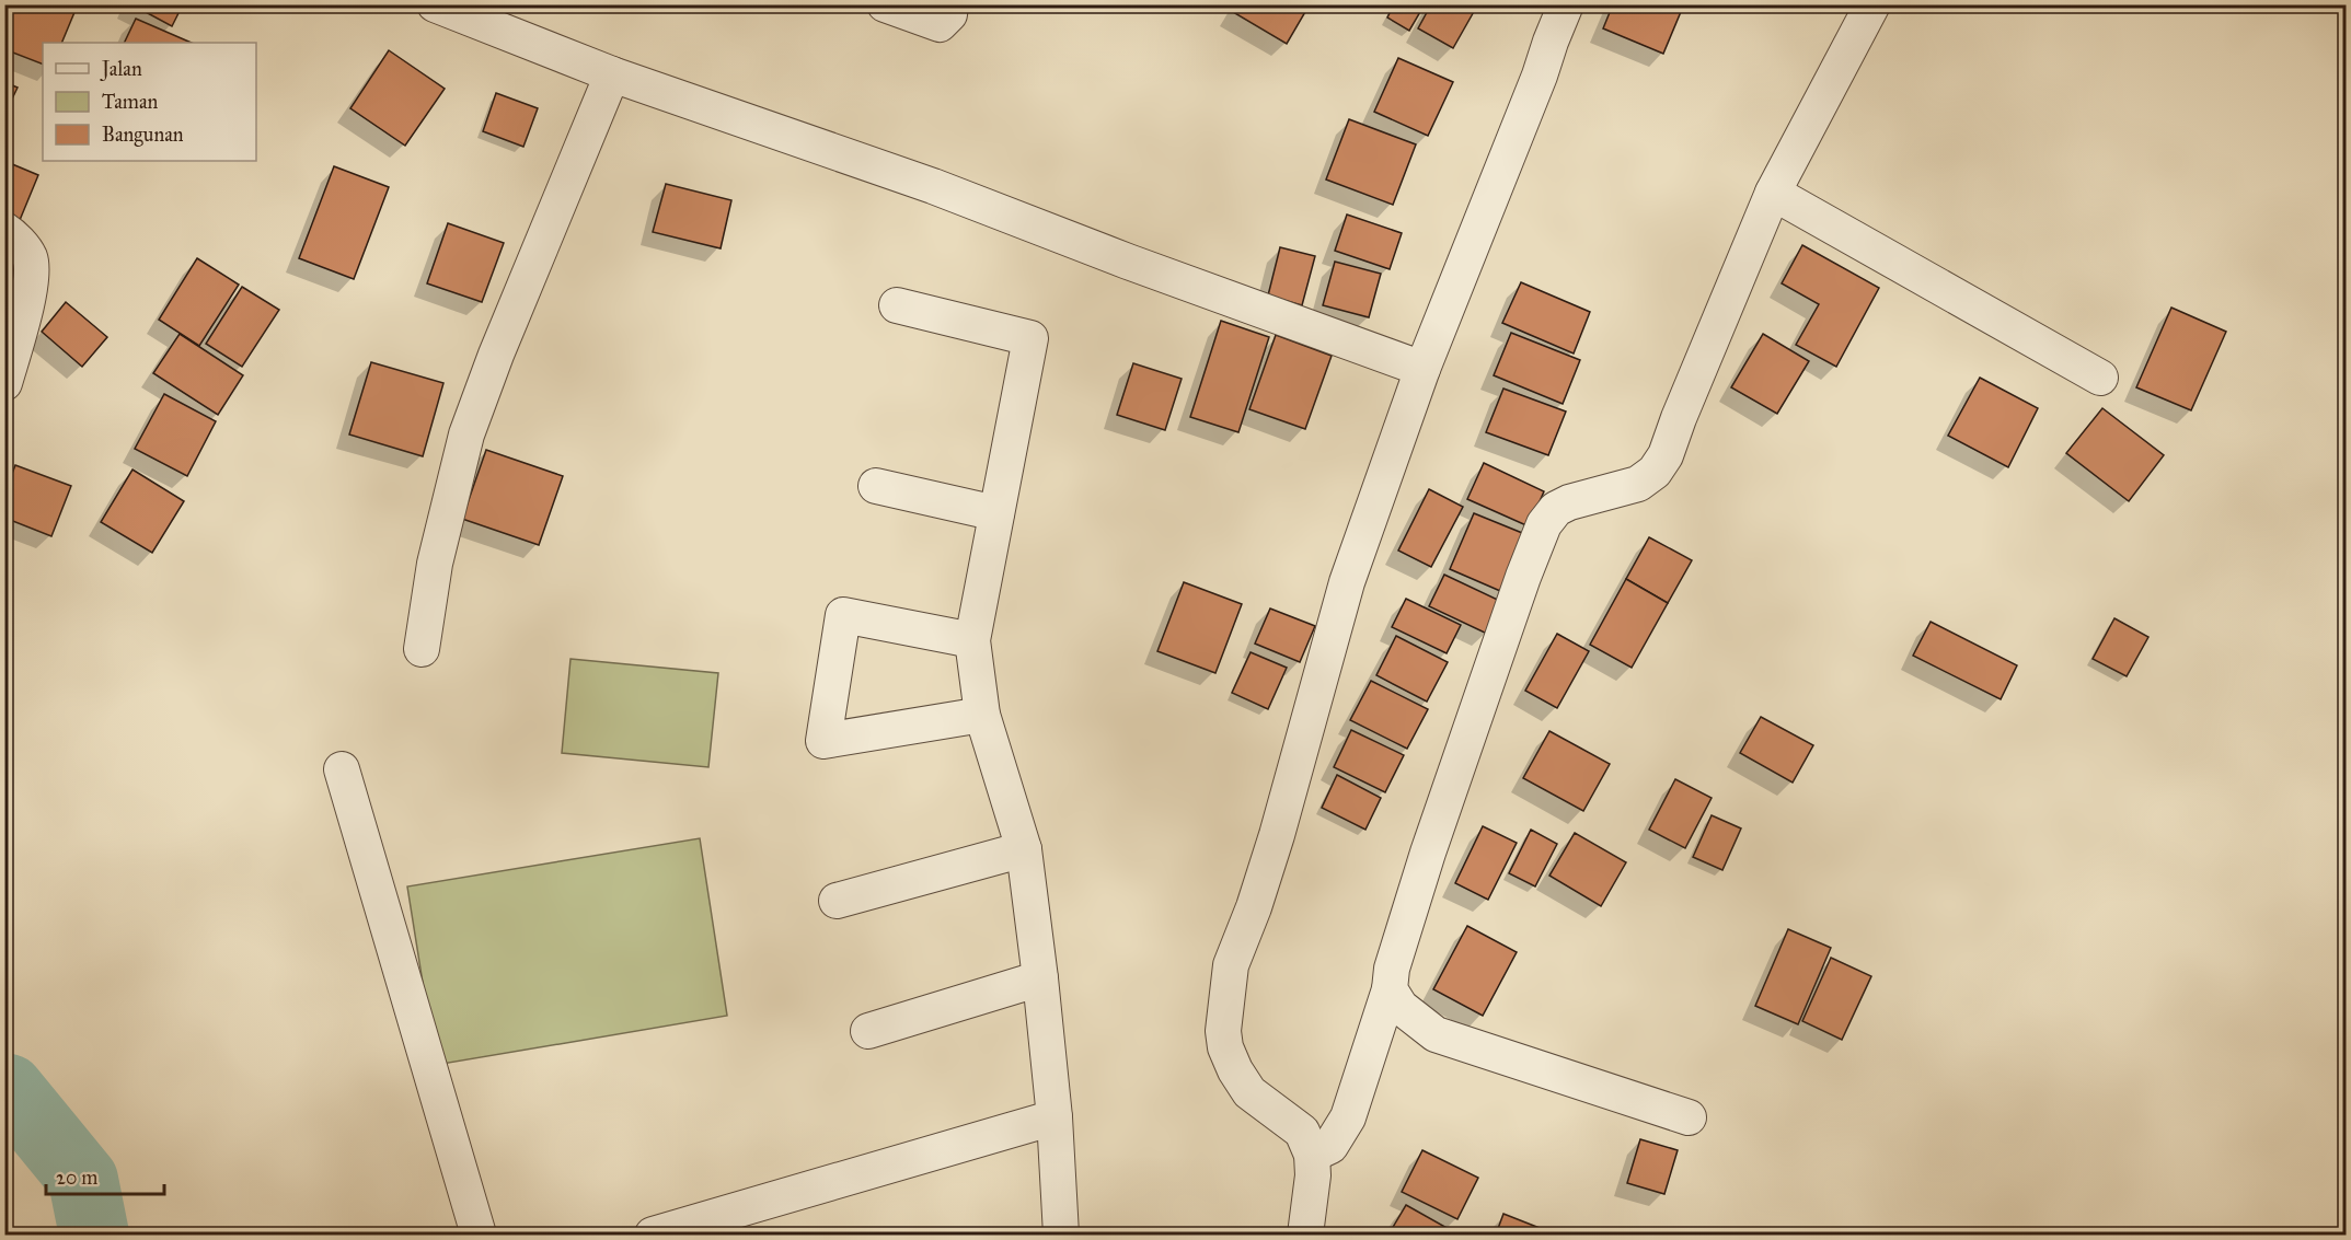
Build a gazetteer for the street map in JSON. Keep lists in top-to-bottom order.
{
  "legend": ["Jalan", "Taman", "Bangunan"],
  "scale_bar": "20 m"
}
